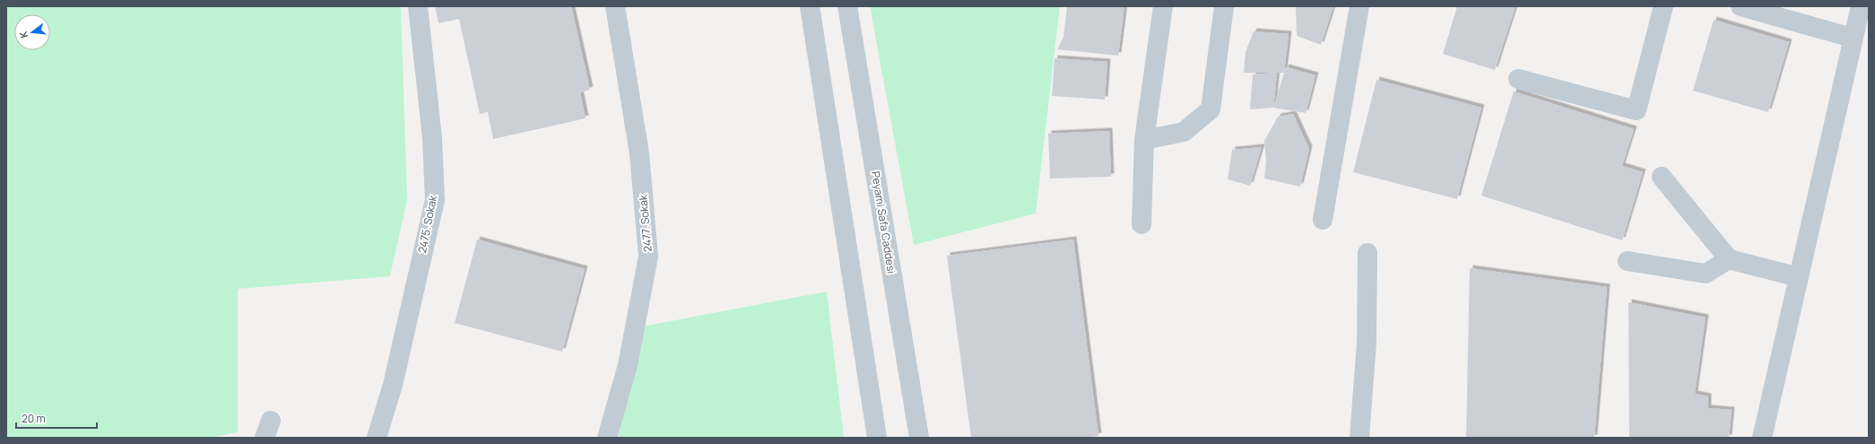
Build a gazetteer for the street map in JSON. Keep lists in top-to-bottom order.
{
  "streets": {
    "street": ["Peyami Safa Caddesi", "2477. Sokak", "2475. Sokak"]
  },
  "scale_bar": "20 m",
  "north": "left"
}
